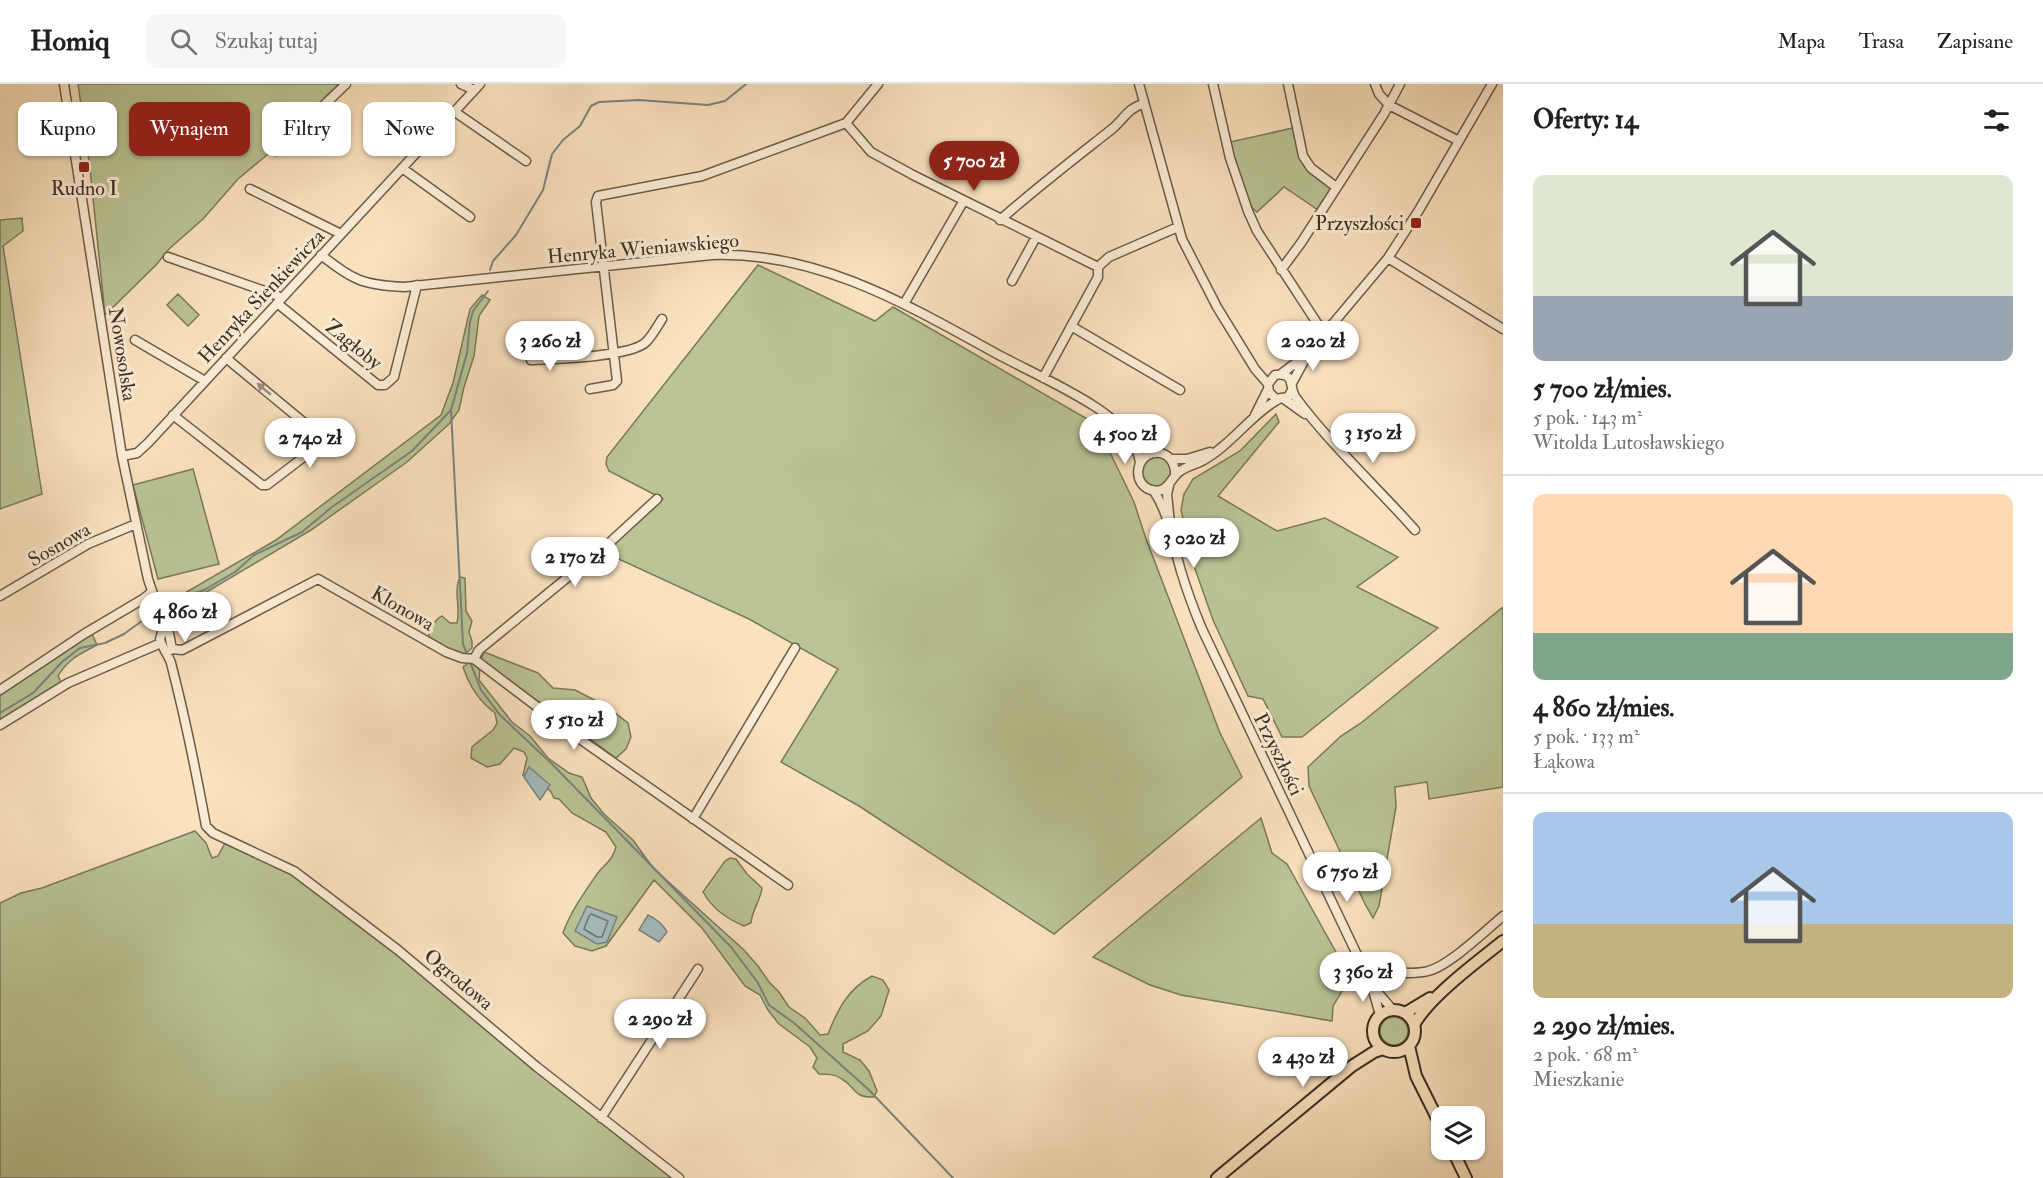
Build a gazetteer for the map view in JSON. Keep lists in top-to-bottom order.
{
  "streets": {
    "street": [
      "Henryka Wieniawskiego",
      "Henryka Sienkiewicza",
      "Zagłoby",
      "Nowosolska",
      "Sosnowa",
      "Klonowa",
      "Przyszłości",
      "Ogrodowa"
    ]
  },
  "crossings": [
    ["Henryka Wieniawskiego", "Henryka Sienkiewicza"],
    ["Henryka Wieniawskiego", "Zagłoby"],
    ["Henryka Wieniawskiego", "Przyszłości"],
    ["Henryka Sienkiewicza", "Zagłoby"],
    ["Henryka Sienkiewicza", "Nowosolska"],
    ["Nowosolska", "Sosnowa"],
    ["Nowosolska", "Klonowa"],
    ["Nowosolska", "Ogrodowa"]
  ],
  "places": {
    "transit": ["Rudno I", "Przyszłości"]
  },
  "page": {
    "header": "Homiq",
    "search": "Szukaj tutaj",
    "nav": ["Mapa", "Trasa", "Zapisane"],
    "heading": "Oferty: 14",
    "chip": [
      "Kupno",
      "Wynajem",
      "Filtry",
      "Nowe"
    ],
    "price": [
      "5 700 zł",
      "3 260 zł",
      "2 020 zł",
      "3 150 zł",
      "4 500 zł",
      "2 740 zł",
      "3 020 zł",
      "2 170 zł",
      "4 860 zł",
      "5 510 zł",
      "6 750 zł",
      "3 360 zł",
      "2 290 zł",
      "2 430 zł"
    ],
    "list": [
      {
        "name": "5 700 zł/mies.",
        "note": "5 pok. · 143 m² · Witolda Lutosławskiego"
      },
      {
        "name": "4 860 zł/mies.",
        "note": "5 pok. · 133 m² · Łąkowa"
      },
      {
        "name": "2 290 zł/mies.",
        "note": "2 pok. · 68 m² · Mieszkanie"
      }
    ]
  }
}
